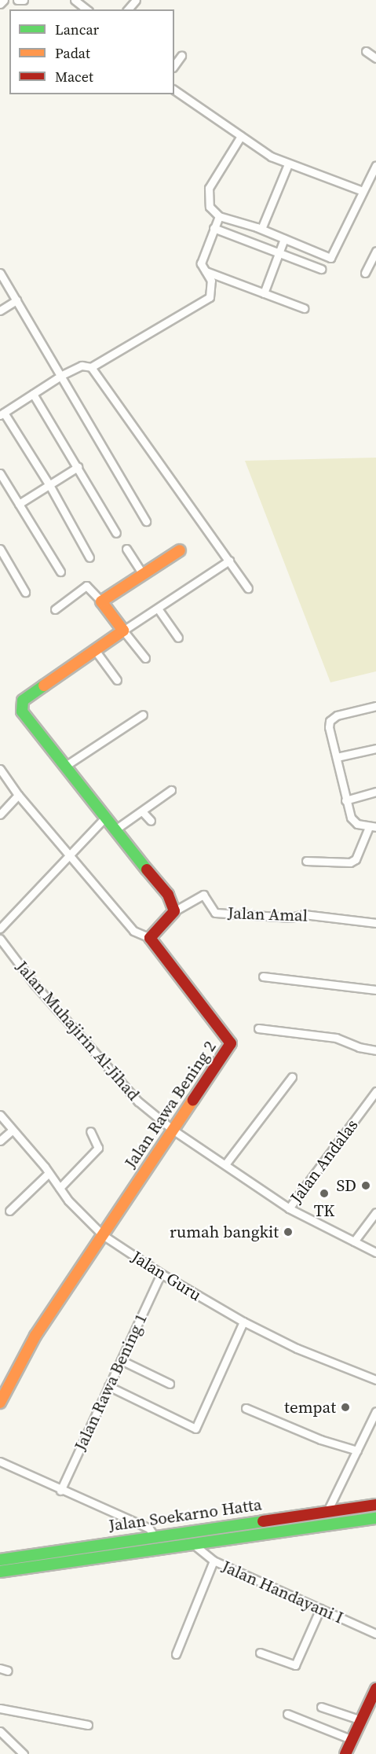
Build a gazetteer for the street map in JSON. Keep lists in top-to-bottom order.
{
  "streets": {
    "street": [
      "Jalan Amal",
      "Jalan Muhajirin Al-Jihad",
      "Jalan Rawa Bening 2",
      "Jalan Andalas",
      "Jalan Guru",
      "Jalan Rawa Bening 1",
      "Jalan Soekarno Hatta",
      "Jalan Handayani I"
    ]
  },
  "crossings": [
    ["Jalan Muhajirin Al-Jihad", "Jalan Rawa Bening 2"],
    ["Jalan Muhajirin Al-Jihad", "Jalan Andalas"],
    ["Jalan Rawa Bening 2", "Jalan Guru"],
    ["Jalan Guru", "Jalan Rawa Bening 1"],
    ["Jalan Soekarno Hatta", "Jalan Handayani I"]
  ],
  "places": [
    "SD",
    "TK",
    "rumah bangkit",
    "tempat"
  ],
  "legend": ["Lancar", "Padat", "Macet"]
}
